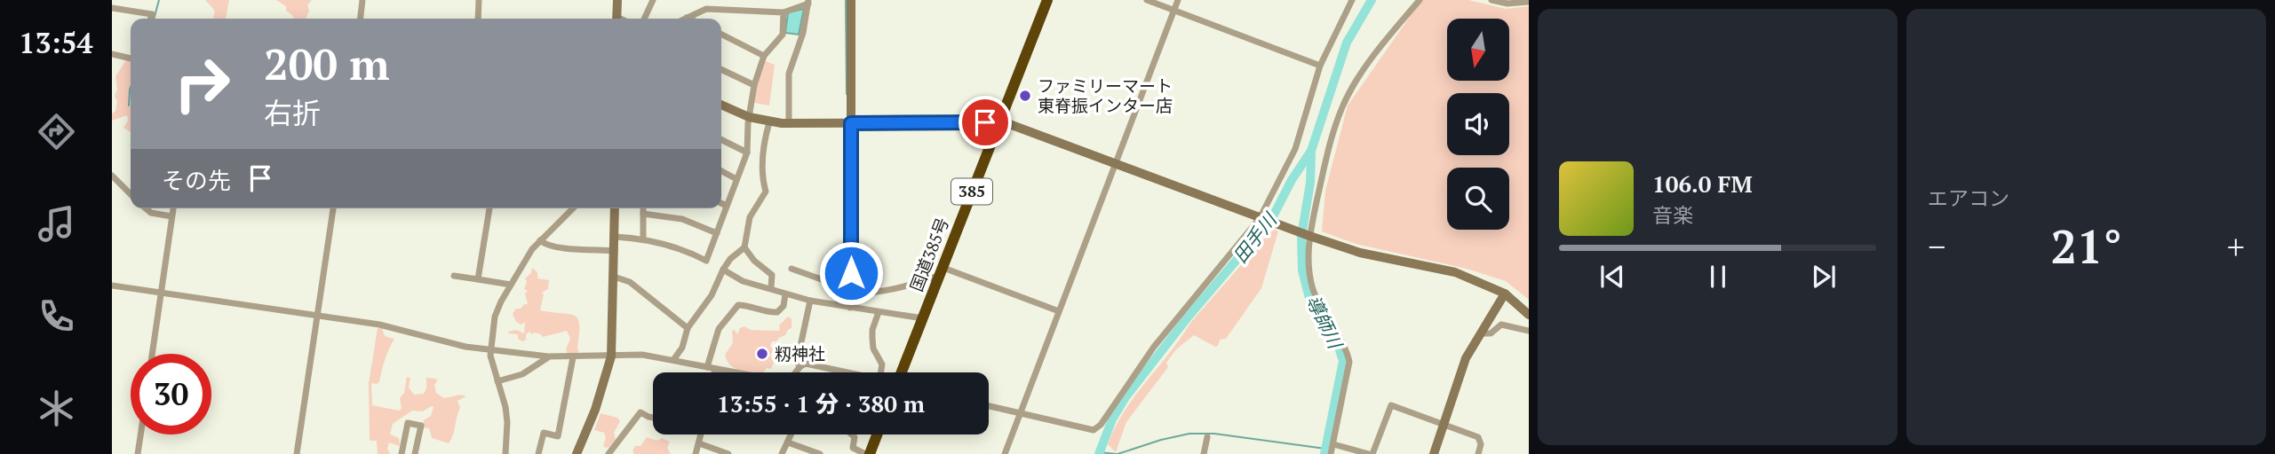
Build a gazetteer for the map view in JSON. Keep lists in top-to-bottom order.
{
  "streets": {
    "highway": ["385", "国道385号"]
  },
  "water": ["田手川", "導師川"],
  "places": ["ファミリーマート 東脊振インター店", "籾神社"],
  "north": "bottom",
  "page": {
    "tabs": "13:54",
    "tile": "エアコン",
    "turn": ["200 m", "右折"],
    "then": "その先",
    "song": ["106.0 FM", "音楽"],
    "heat": ["−", "21°", "+"],
    "limit": "30",
    "trip": "13:55 · 1 分 · 380 m"
  }
}
